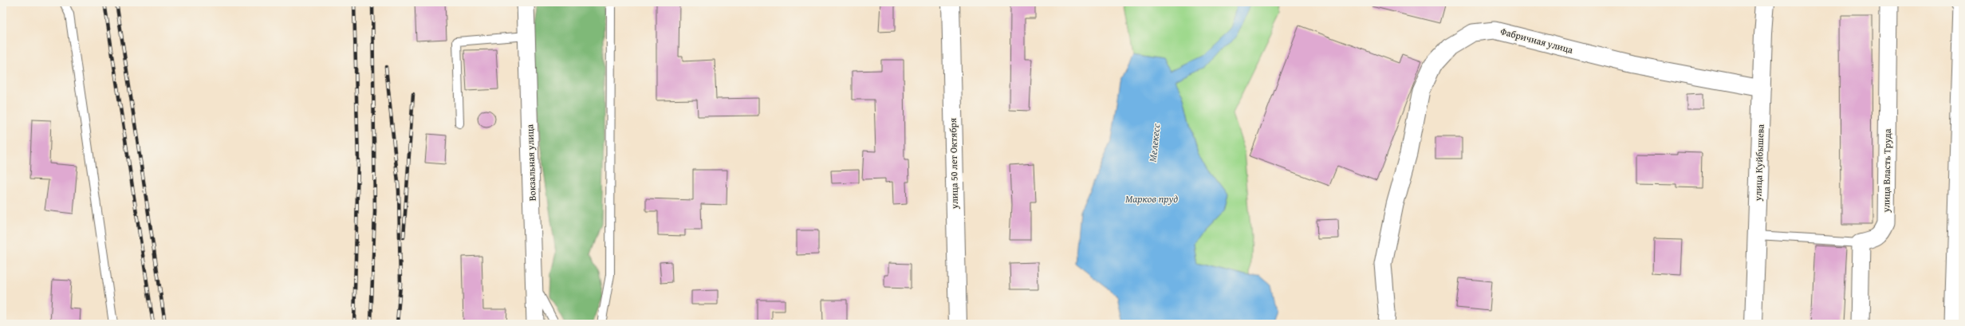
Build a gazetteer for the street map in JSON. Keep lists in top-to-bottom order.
{
  "streets": {
    "main road": ["улица Куйбышева", "улица 50 лет Октября"],
    "street": ["Фабричная улица", "Вокзальная улица", "улица Власть Труда"]
  },
  "crossings": [
    ["Фабричная улица", "улица Куйбышева"]
  ],
  "water": ["Мелекесс", "Марков пруд"]
}
